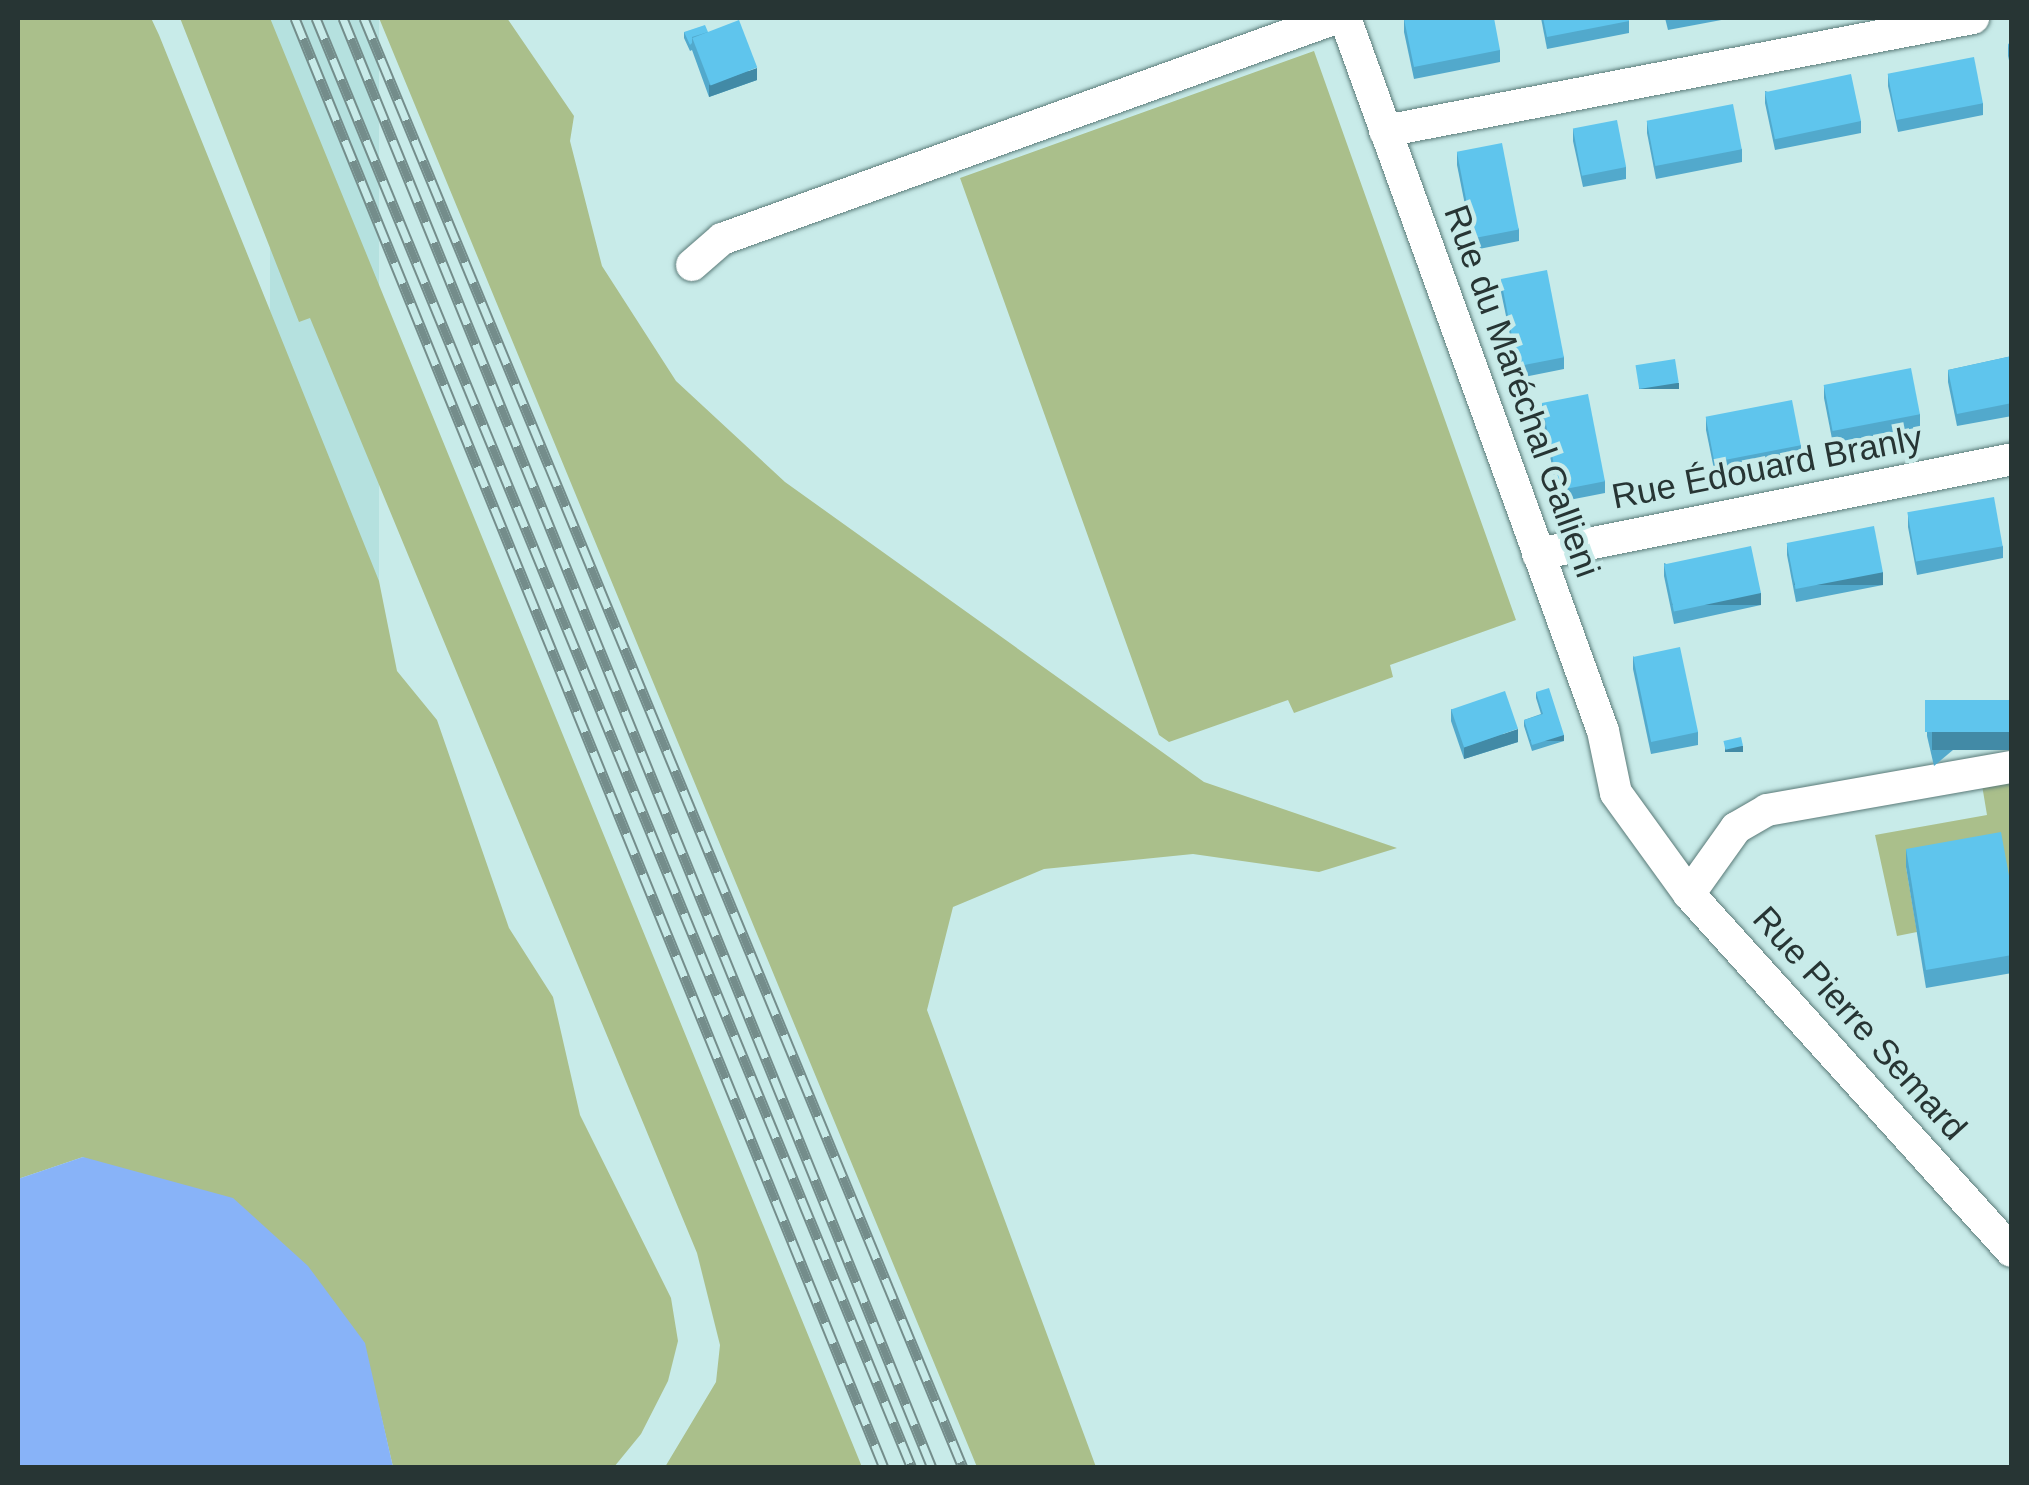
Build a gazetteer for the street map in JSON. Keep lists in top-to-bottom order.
{
  "streets": {
    "street": ["Rue du Maréchal Gallieni", "Rue Édouard Branly", "Rue Pierre Semard"]
  },
  "crossings": [
    ["Rue du Maréchal Gallieni", "Rue Édouard Branly"],
    ["Rue du Maréchal Gallieni", "Rue Pierre Semard"]
  ]
}
